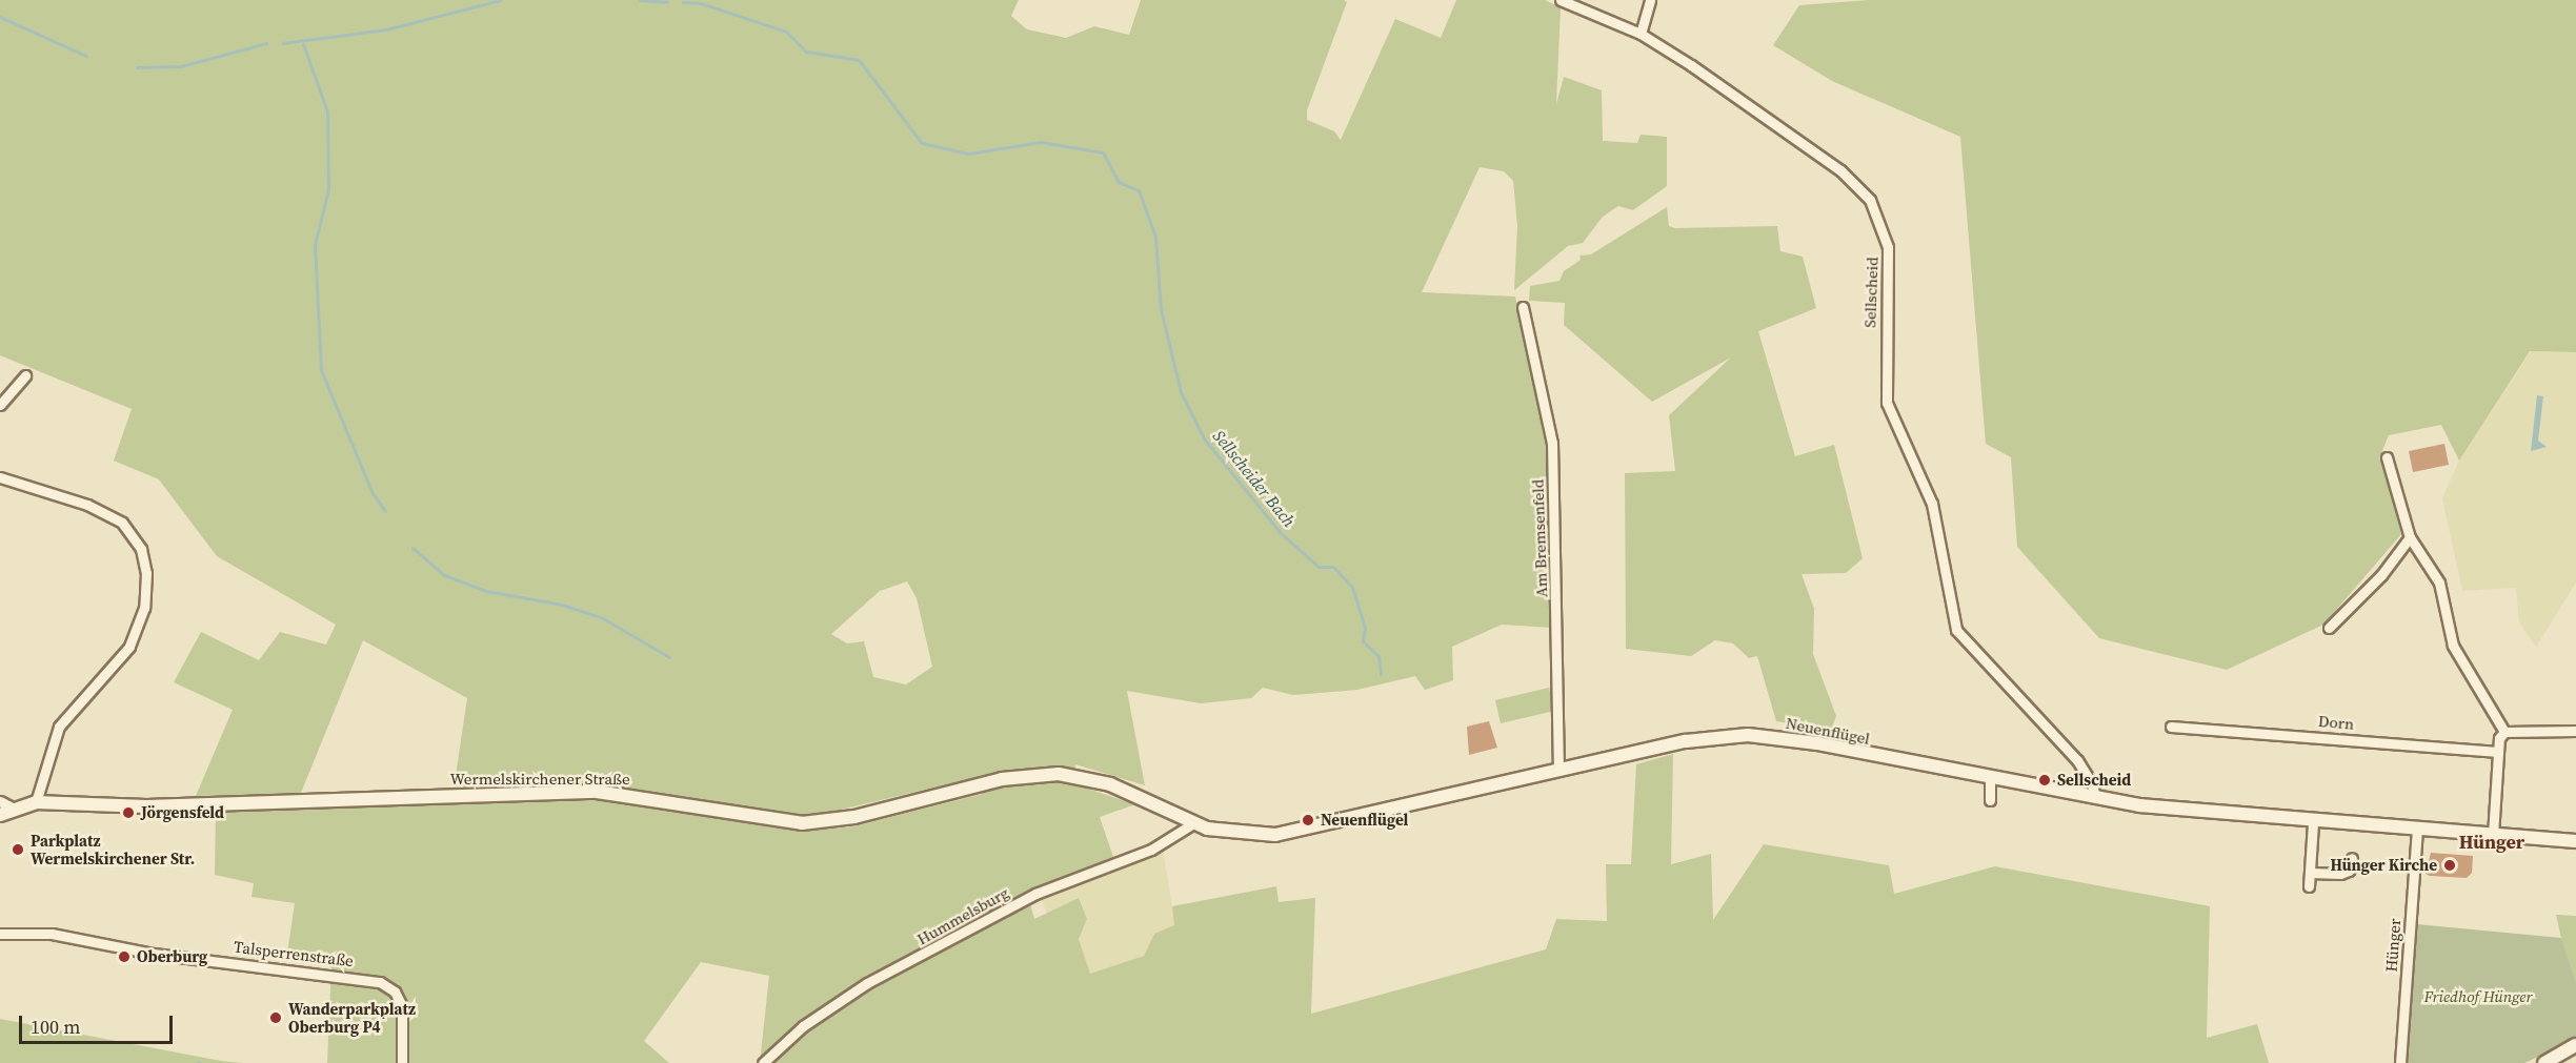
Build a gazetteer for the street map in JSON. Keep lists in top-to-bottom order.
{
  "streets": {
    "main road": ["Neuenflügel", "Wermelskirchener Straße"],
    "street": [
      "Sellscheid",
      "Am Bremsenfeld",
      "Dorn",
      "Hummelsburg",
      "Hünger",
      "Talsperrenstraße"
    ]
  },
  "crossings": [
    ["Sellscheid", "Neuenflügel"],
    ["Am Bremsenfeld", "Neuenflügel"],
    ["Neuenflügel", "Wermelskirchener Straße"],
    ["Neuenflügel", "Hummelsburg"]
  ],
  "districts": ["Hünger"],
  "water": ["Sellscheider Bach"],
  "parks": ["Friedhof Hünger"],
  "places": [
    "Sellscheid",
    "Jörgensfeld",
    "Neuenflügel",
    "Parkplatz Wermelskirchener Str.",
    "Hünger Kirche",
    "Oberburg",
    "Wanderparkplatz Oberburg P4"
  ],
  "scale_bar": "100 m"
}
